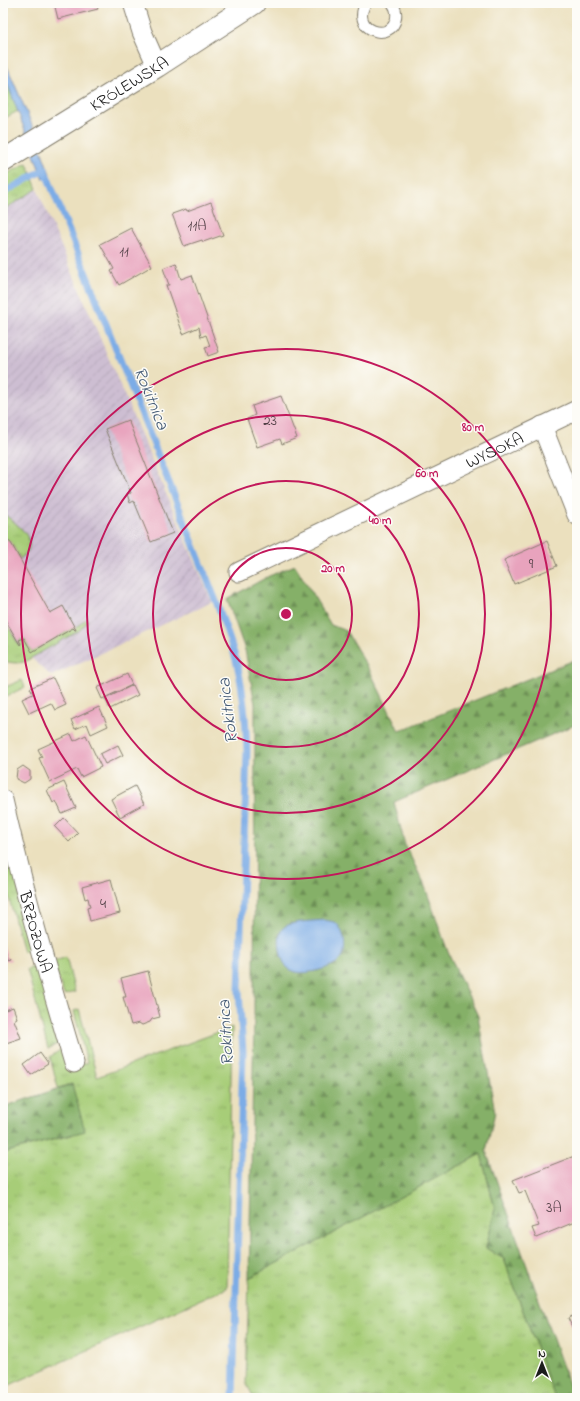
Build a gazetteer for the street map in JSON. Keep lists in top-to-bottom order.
{
  "streets": {
    "main road": ["KRÓLEWSKA"],
    "street": ["WYSOKA", "BRZOZOWA"]
  },
  "water": ["Rokitnica"],
  "house_numbers": [
    "11A",
    "11",
    "23",
    "9",
    "4",
    "3A"
  ],
  "north": "top",
  "rings": [
    "80 m",
    "60 m",
    "40 m",
    "20 m"
  ]
}
